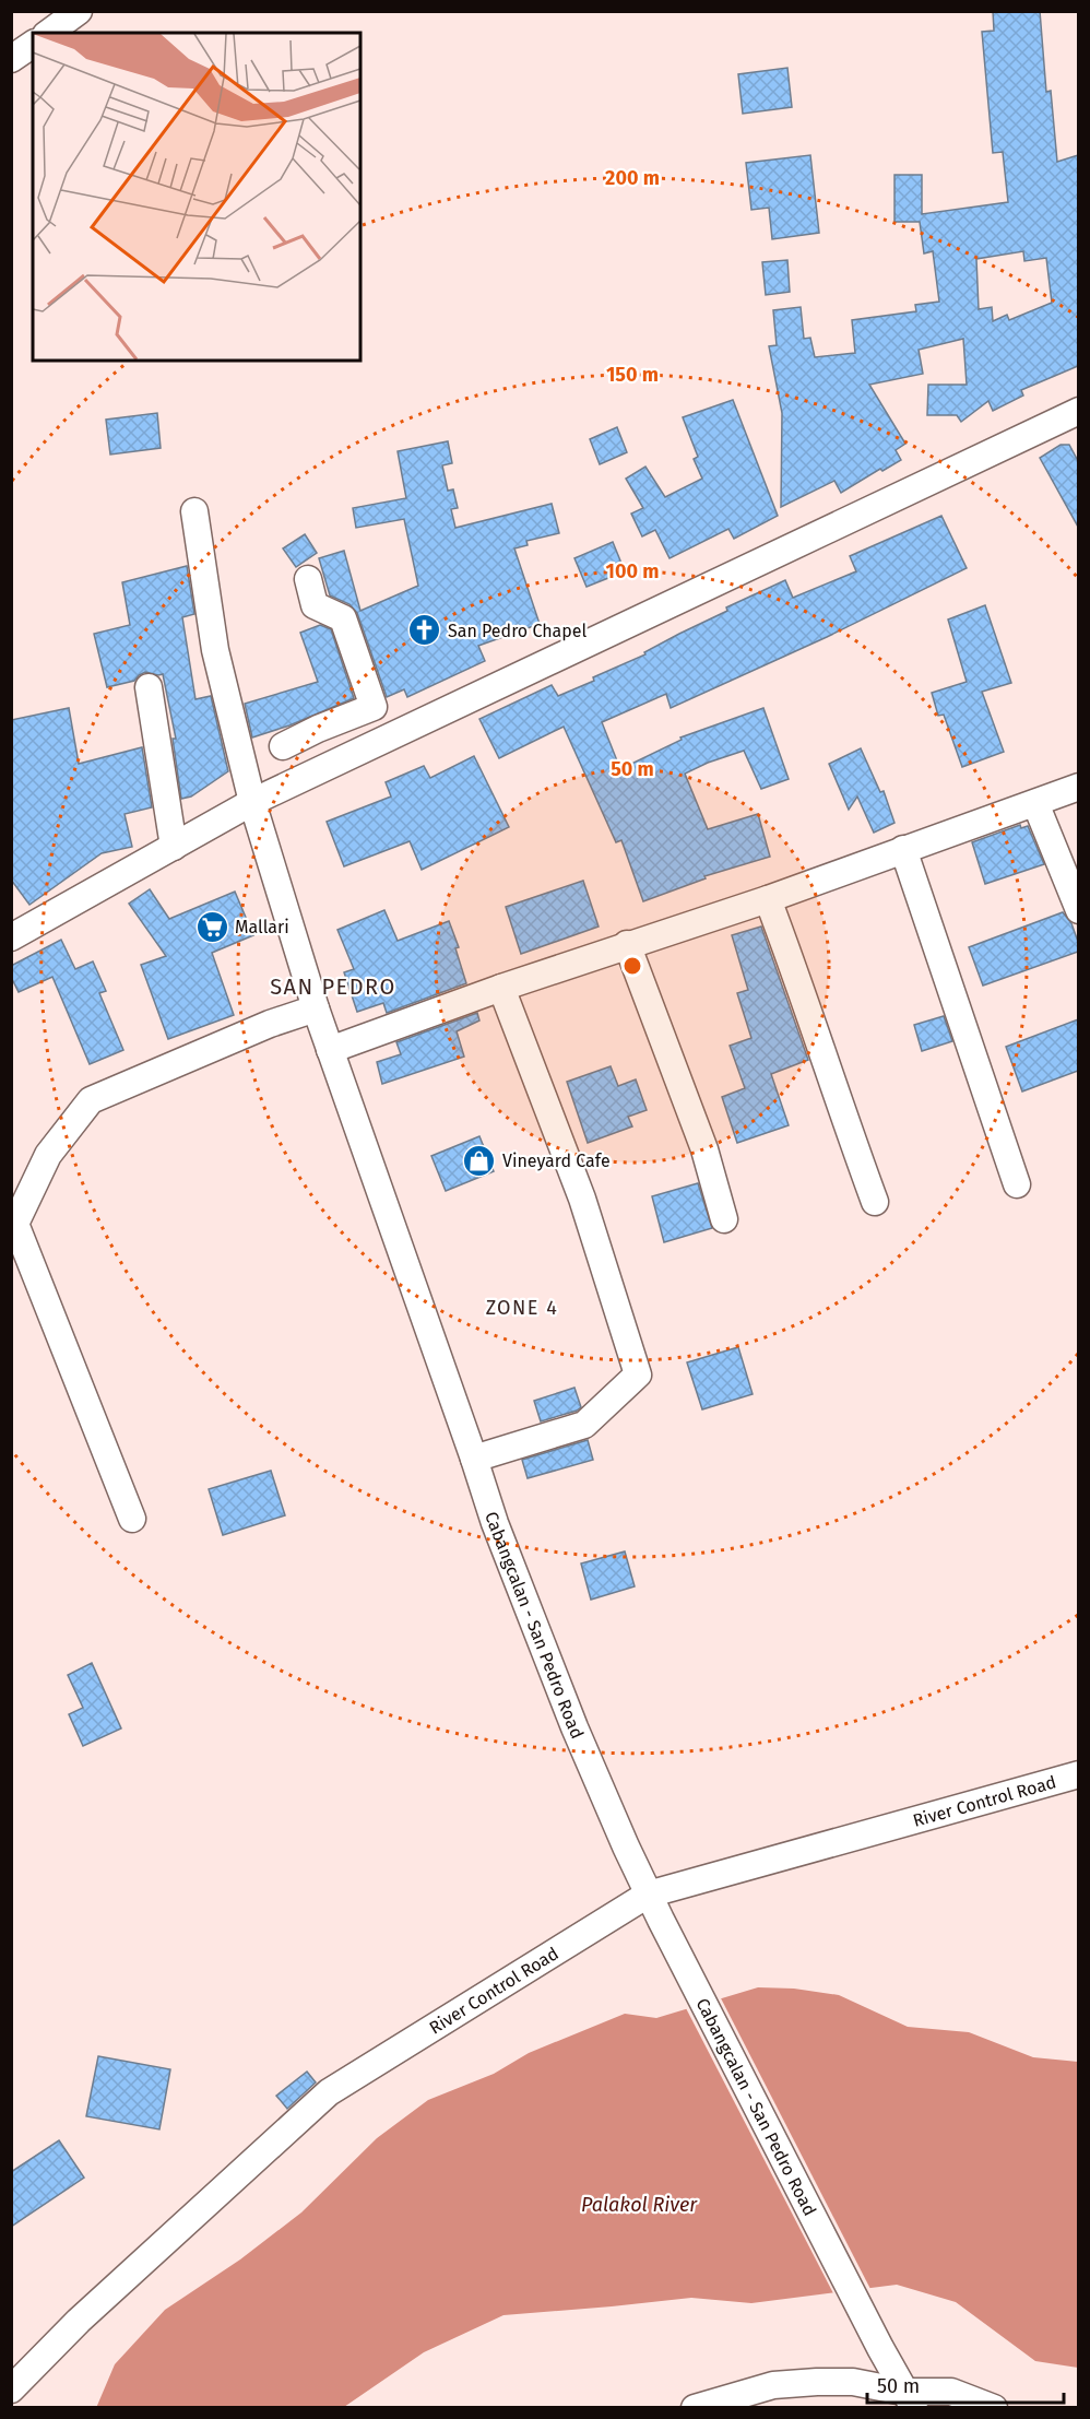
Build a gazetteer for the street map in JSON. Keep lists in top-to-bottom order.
{
  "streets": {
    "street": ["Cabangcalan - San Pedro Road", "River Control Road"]
  },
  "crossings": [
    ["Cabangcalan - San Pedro Road", "River Control Road"]
  ],
  "districts": ["SAN PEDRO", "ZONE 4"],
  "water": ["Palakol River"],
  "places": {
    "church": ["San Pedro Chapel"],
    "supermarket": ["Mallari"],
    "shop": ["Vineyard Cafe"]
  },
  "scale_bar": "50 m",
  "rings": [
    "200 m",
    "150 m",
    "100 m",
    "50 m"
  ]
}
